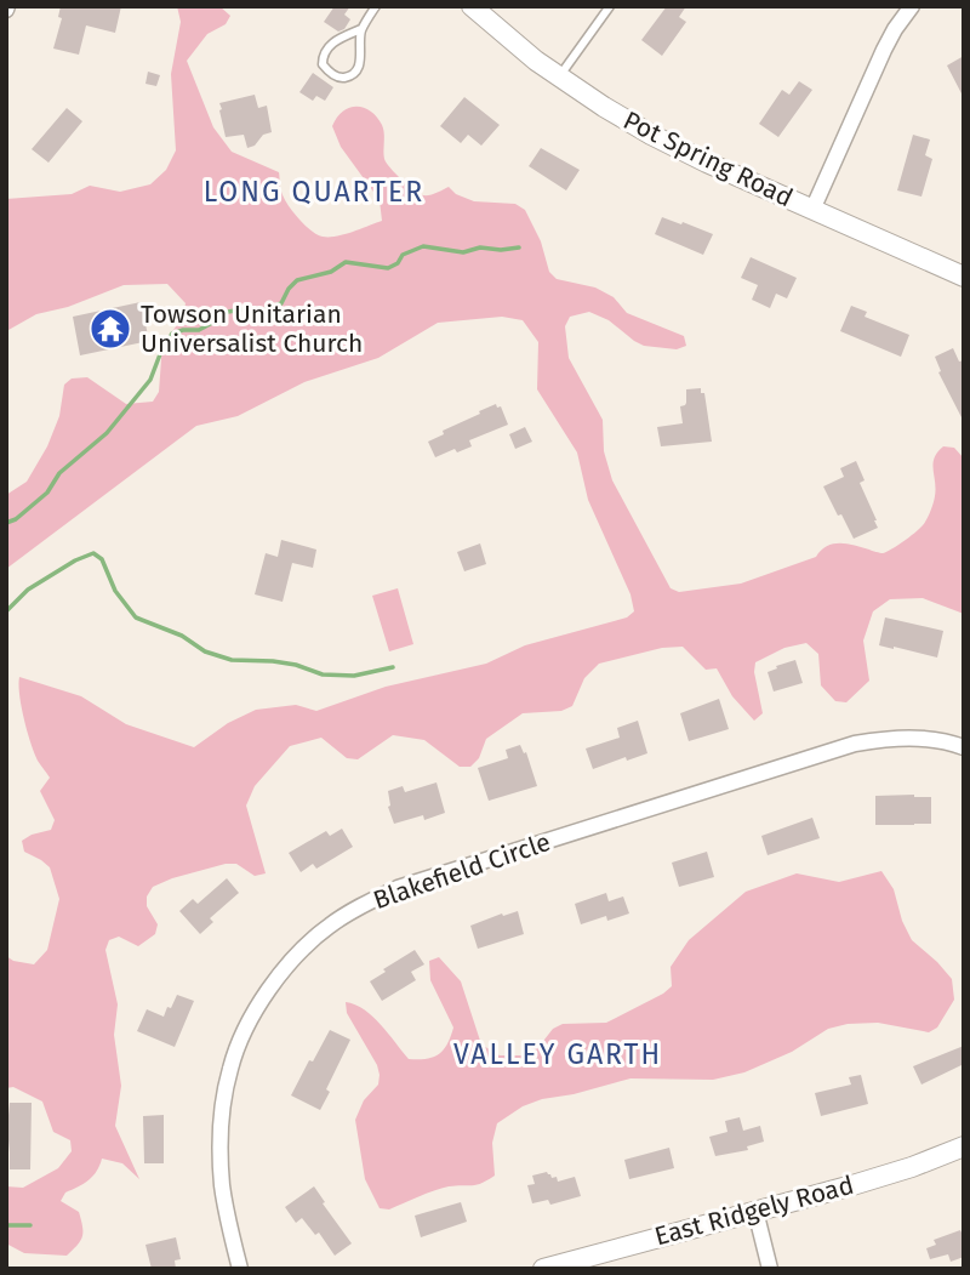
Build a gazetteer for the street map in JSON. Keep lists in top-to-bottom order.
{
  "streets": {
    "street": ["Pot Spring Road", "Blakefield Circle", "East Ridgely Road"]
  },
  "districts": ["LONG QUARTER", "VALLEY GARTH"],
  "places": {
    "temple": ["Towson Unitarian Universalist Church"]
  }
}
